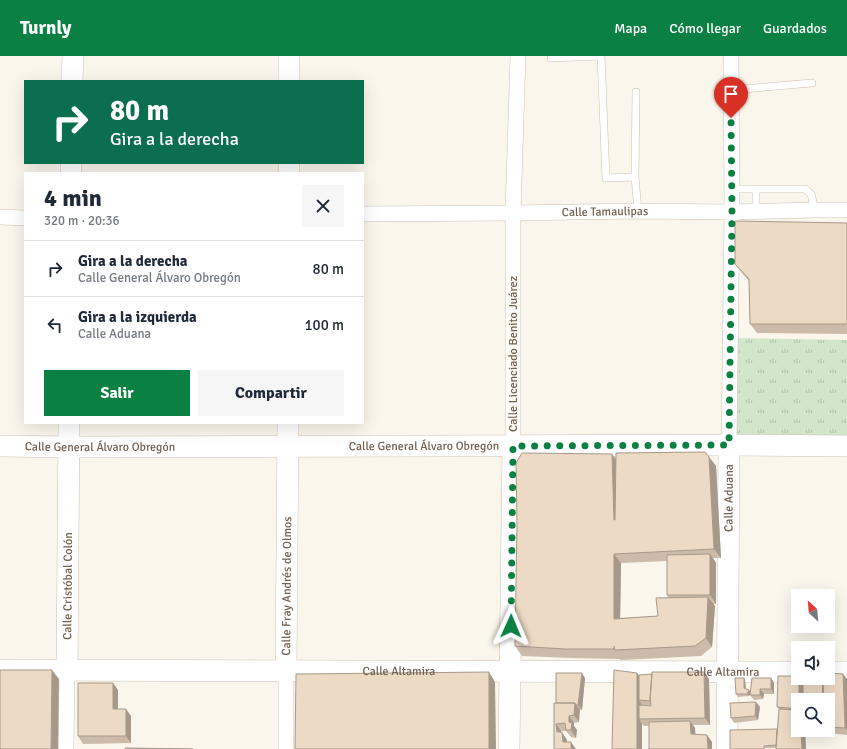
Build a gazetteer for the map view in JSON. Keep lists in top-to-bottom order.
{
  "streets": {
    "main road": [
      "Calle Licenciado Benito Juárez",
      "Calle General Álvaro Obregón",
      "Calle Aduana",
      "Calle Cristóbal Colón",
      "Calle Fray Andrés de Olmos",
      "Calle Altamira"
    ],
    "street": ["Calle Tamaulipas"]
  },
  "crossings": [
    ["Calle Tamaulipas", "Calle Licenciado Benito Juárez"],
    ["Calle Tamaulipas", "Calle Aduana"],
    ["Calle Licenciado Benito Juárez", "Calle General Álvaro Obregón"],
    ["Calle Licenciado Benito Juárez", "Calle Altamira"],
    ["Calle General Álvaro Obregón", "Calle Aduana"],
    ["Calle General Álvaro Obregón", "Calle Cristóbal Colón"],
    ["Calle General Álvaro Obregón", "Calle Fray Andrés de Olmos"],
    ["Calle Aduana", "Calle Altamira"],
    ["Calle Cristóbal Colón", "Calle Altamira"],
    ["Calle Fray Andrés de Olmos", "Calle Altamira"]
  ],
  "north": "top left",
  "page": {
    "header": "Turnly",
    "nav": ["Mapa", "Cómo llegar", "Guardados"],
    "turn": ["80 m", "Gira a la derecha"],
    "heading": ["4 min", "320 m · 20:36"],
    "list": [
      {
        "name": "Gira a la derecha",
        "note": "Calle General Álvaro Obregón",
        "value": "80 m"
      },
      {
        "name": "Gira a la izquierda",
        "note": "Calle Aduana",
        "value": "100 m"
      }
    ],
    "buttons": ["Salir", "Compartir"]
  }
}
